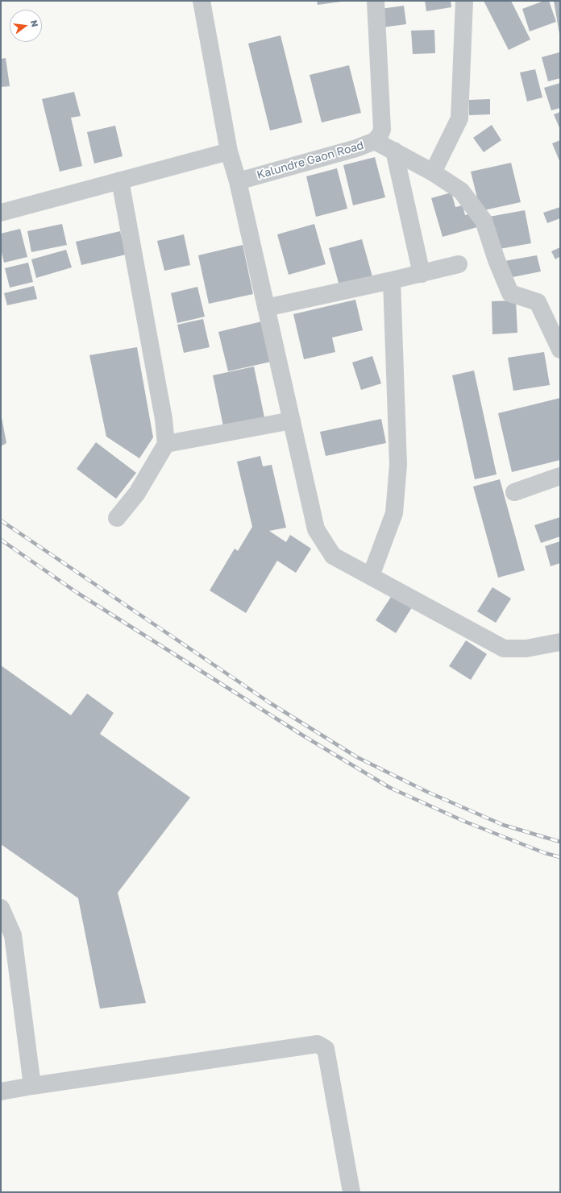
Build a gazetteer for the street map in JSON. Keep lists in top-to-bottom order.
{
  "streets": {
    "street": ["Kalundre Gaon Road"]
  },
  "north": "right"
}
